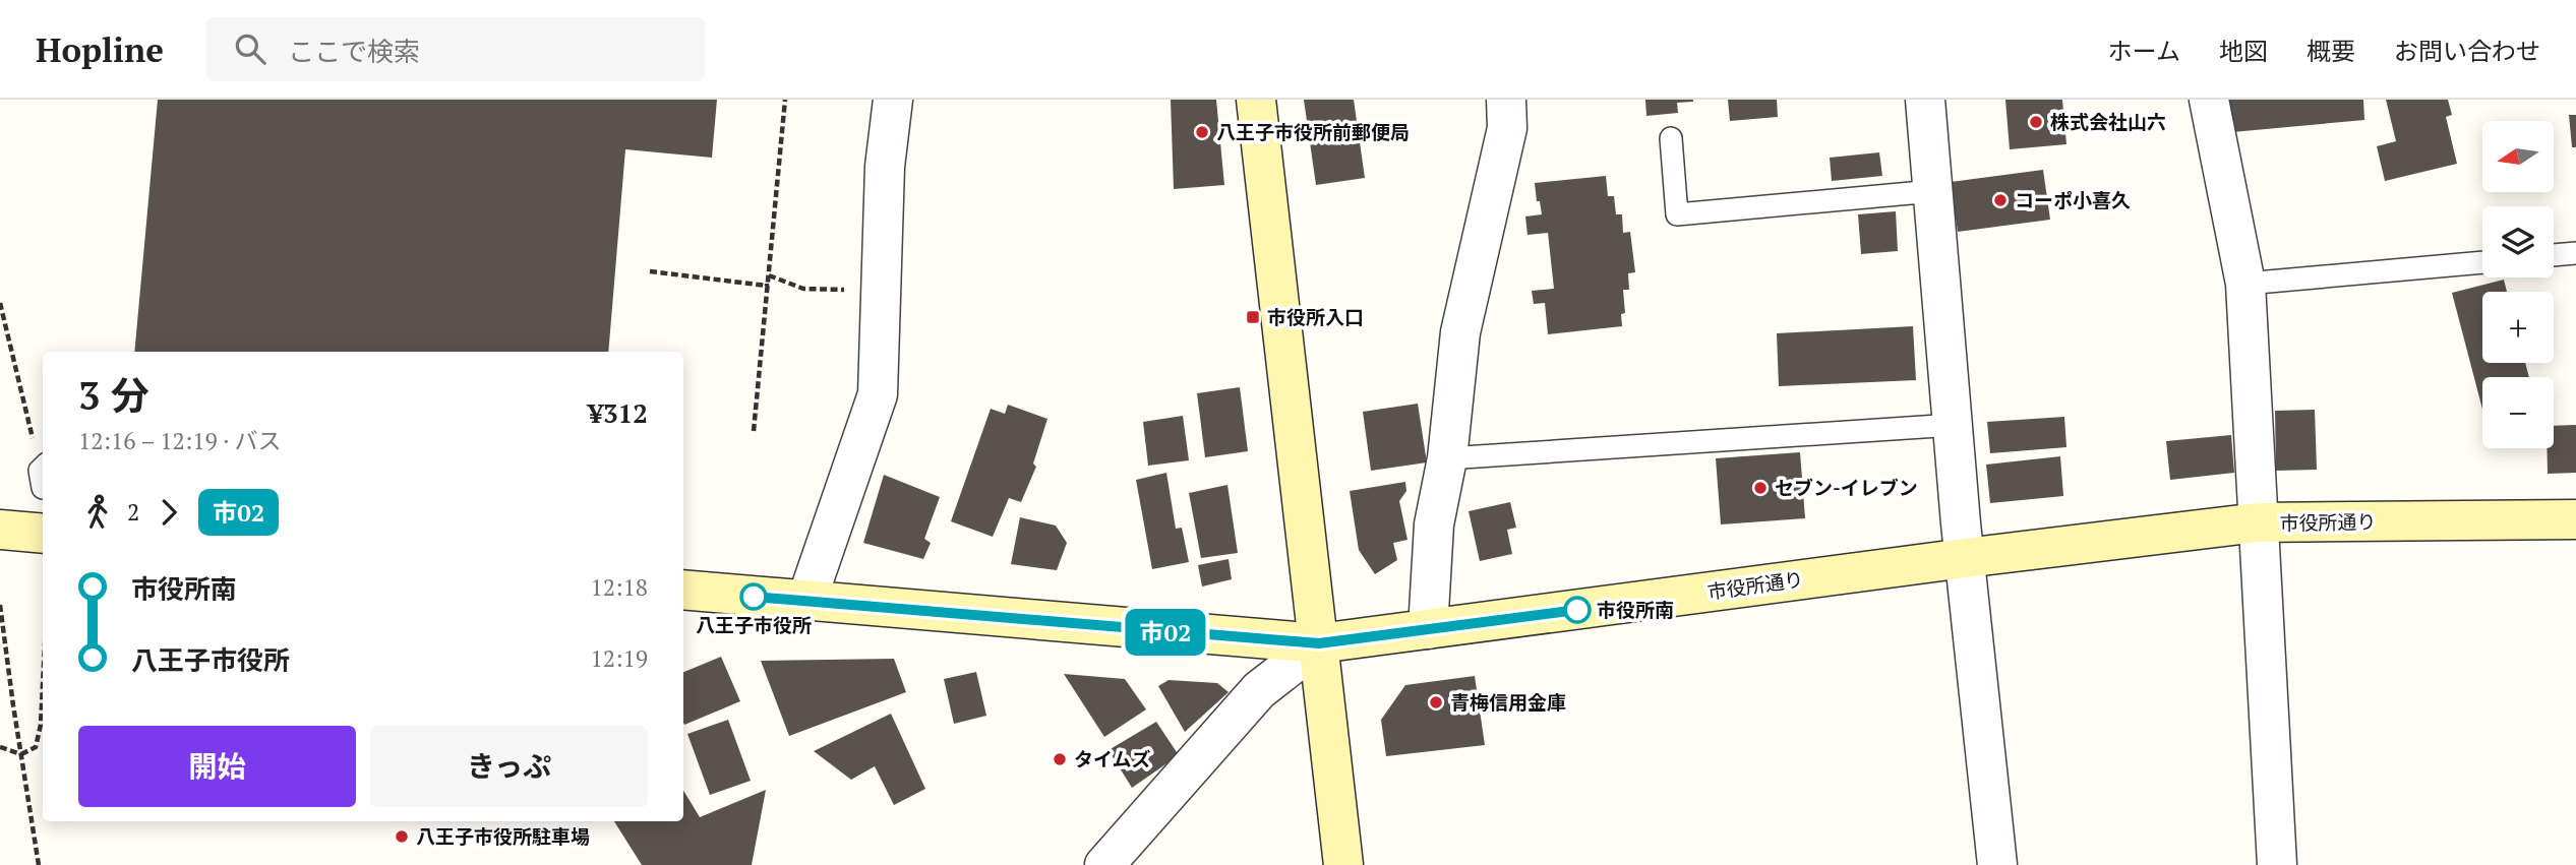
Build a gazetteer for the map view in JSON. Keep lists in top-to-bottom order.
{
  "streets": {
    "street": ["市役所通り"]
  },
  "places": {
    "other": [
      "株式会社山六",
      "八王子市役所前郵便局",
      "コーポ小喜久",
      "セブン-イレブン",
      "八王子市役所",
      "市役所南",
      "青梅信用金庫",
      "タイムズ",
      "八王子市役所駐車場"
    ],
    "transit": ["市役所入口"]
  },
  "lines": ["bus line 市02"],
  "north": "left",
  "page": {
    "header": "Hopline",
    "search": "ここで検索",
    "nav": [
      "ホーム",
      "地図",
      "概要",
      "お問い合わせ"
    ],
    "on_map": "市02",
    "map_buttons": ["+", "−"],
    "heading": ["3 分", "12:16 – 12:19 · バス", "¥312"],
    "legs": ["2", "市02"],
    "list": [
      {
        "name": "市役所南",
        "value": "12:18"
      },
      {
        "name": "八王子市役所",
        "value": "12:19"
      }
    ],
    "buttons": ["開始", "きっぷ"]
  }
}
